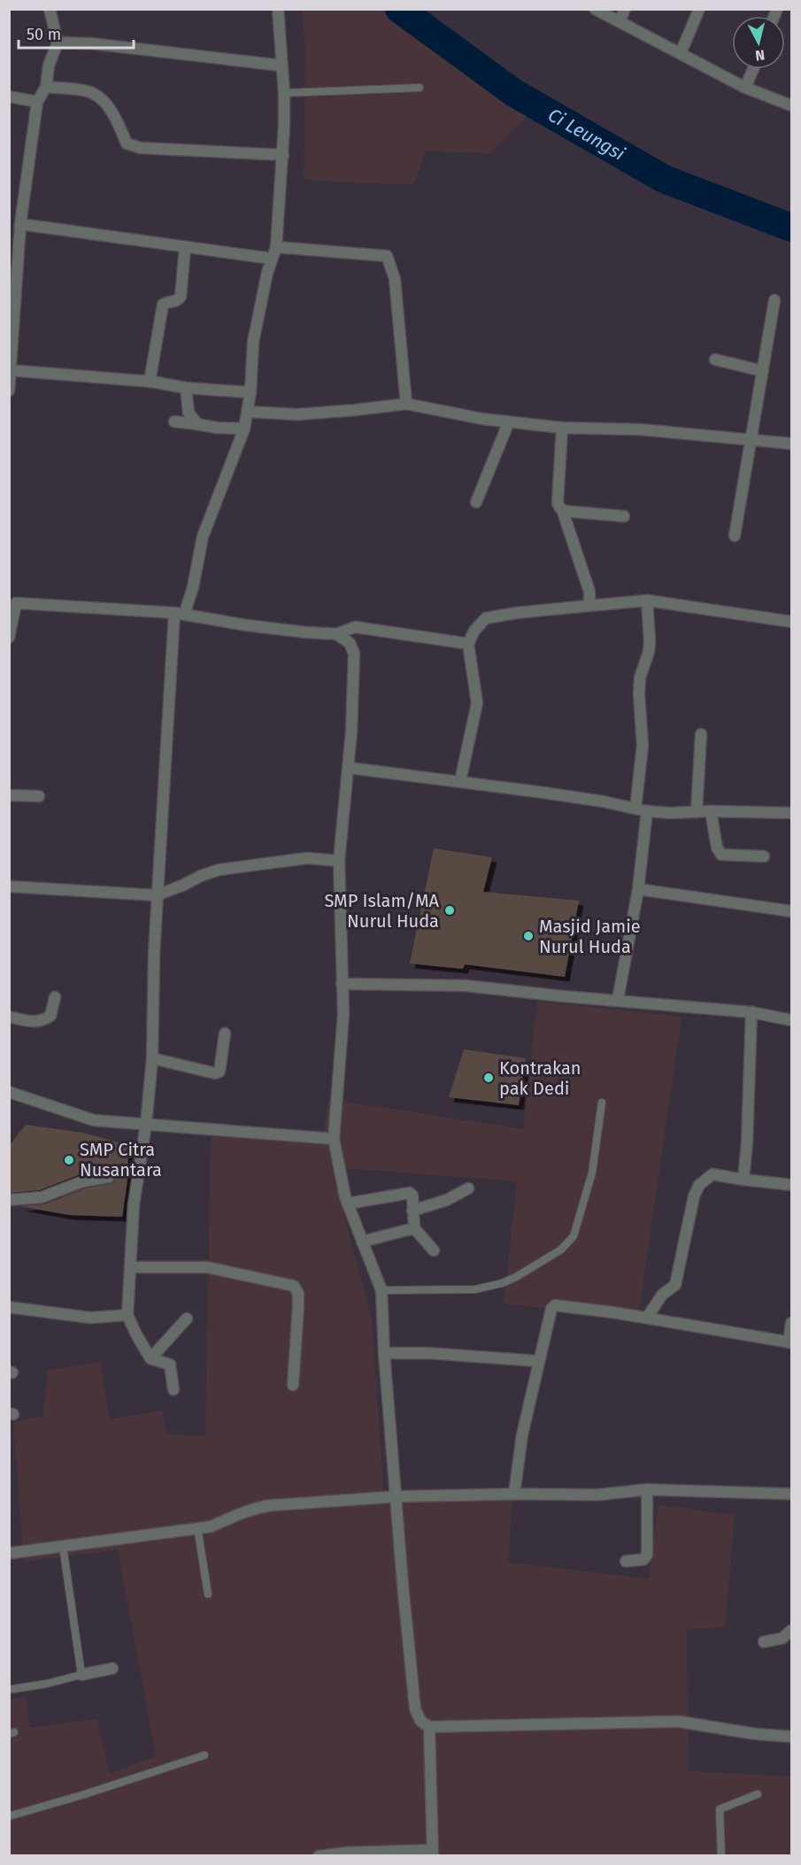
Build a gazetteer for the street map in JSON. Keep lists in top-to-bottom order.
{
  "water": ["Ci Leungsi"],
  "places": [
    "SMP Islam/MA Nurul Huda",
    "Masjid Jamie Nurul Huda",
    "Kontrakan pak Dedi",
    "SMP Citra Nusantara"
  ],
  "scale_bar": "50 m",
  "north": "bottom"
}
